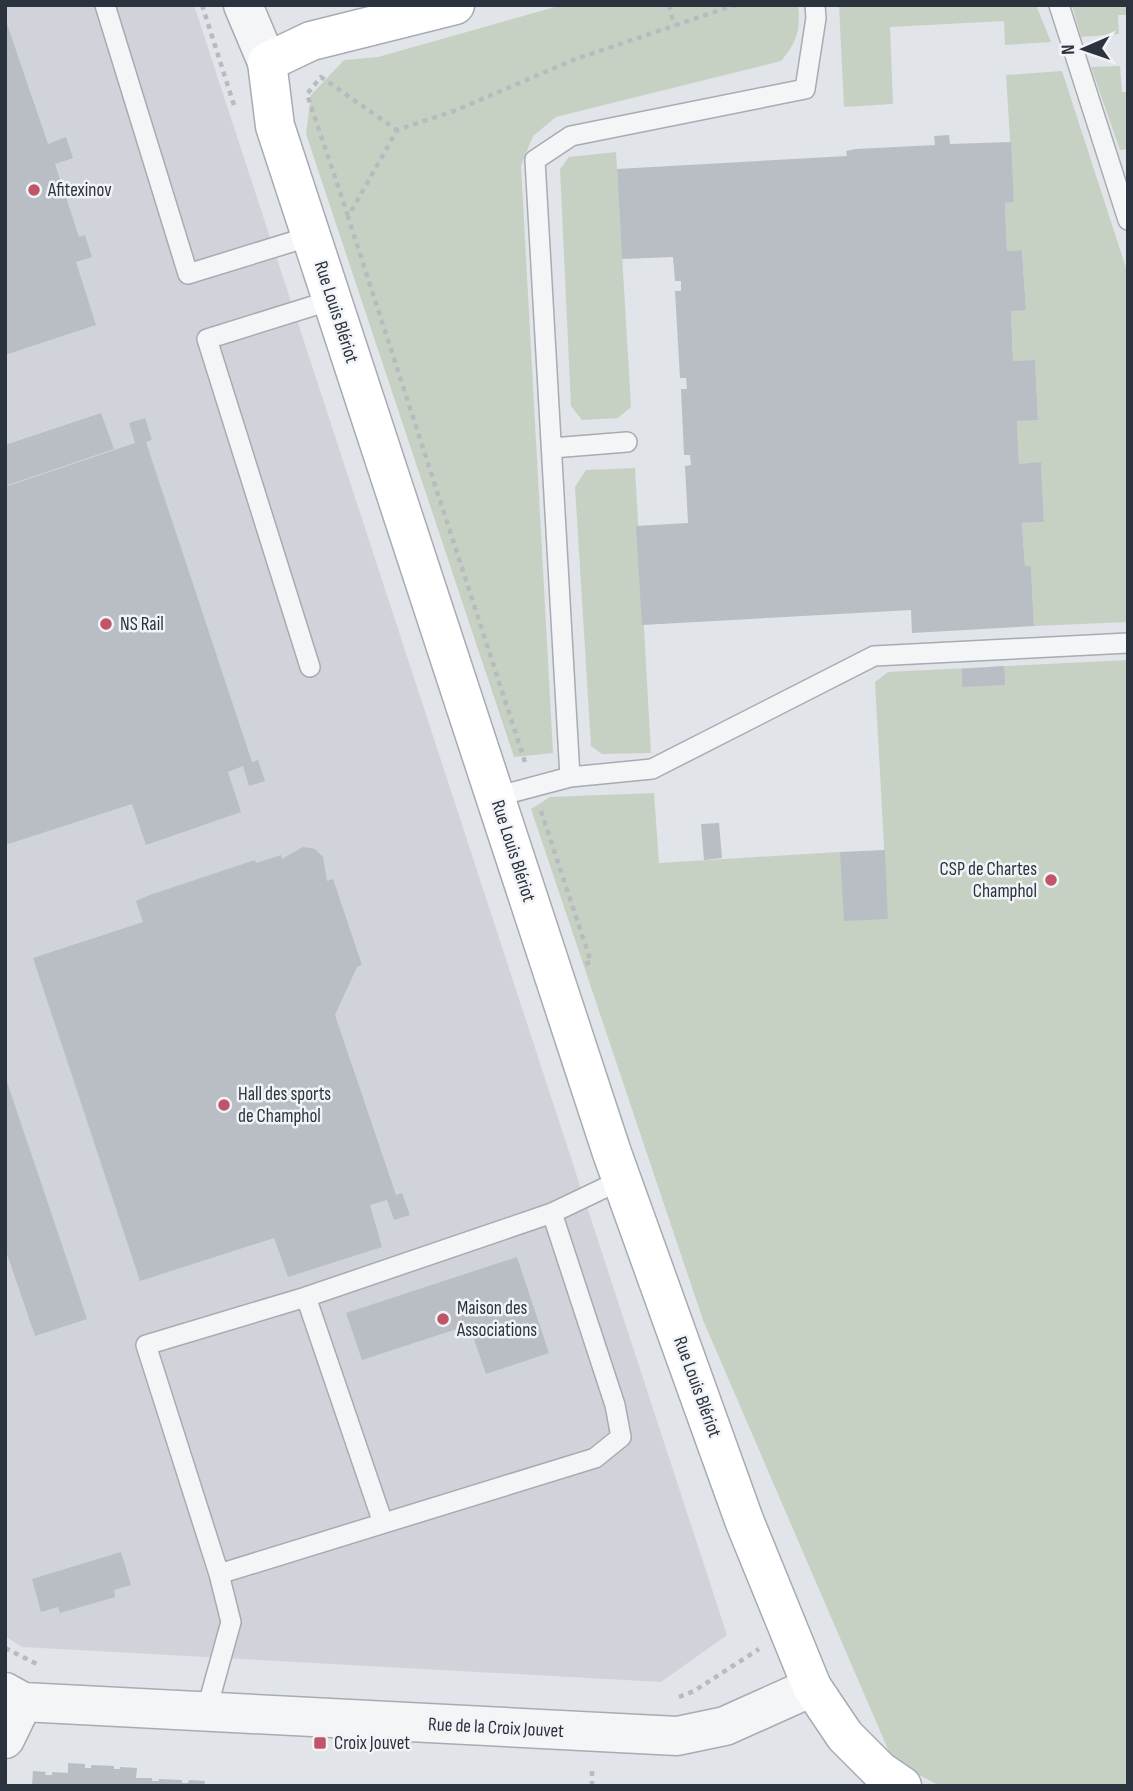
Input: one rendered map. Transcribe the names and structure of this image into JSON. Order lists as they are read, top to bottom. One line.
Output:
{"streets":{"street":["Rue Louis Blériot","Rue de la Croix Jouvet"]},"crossings":[["Rue Louis Blériot","Rue de la Croix Jouvet"]],"places":{"other":["Afitexinov","NS Rail","CSP de Chartes Champhol","Hall des sports de Champhol","Maison des Associations"],"transit":["Croix Jouvet"]},"north":"left"}
